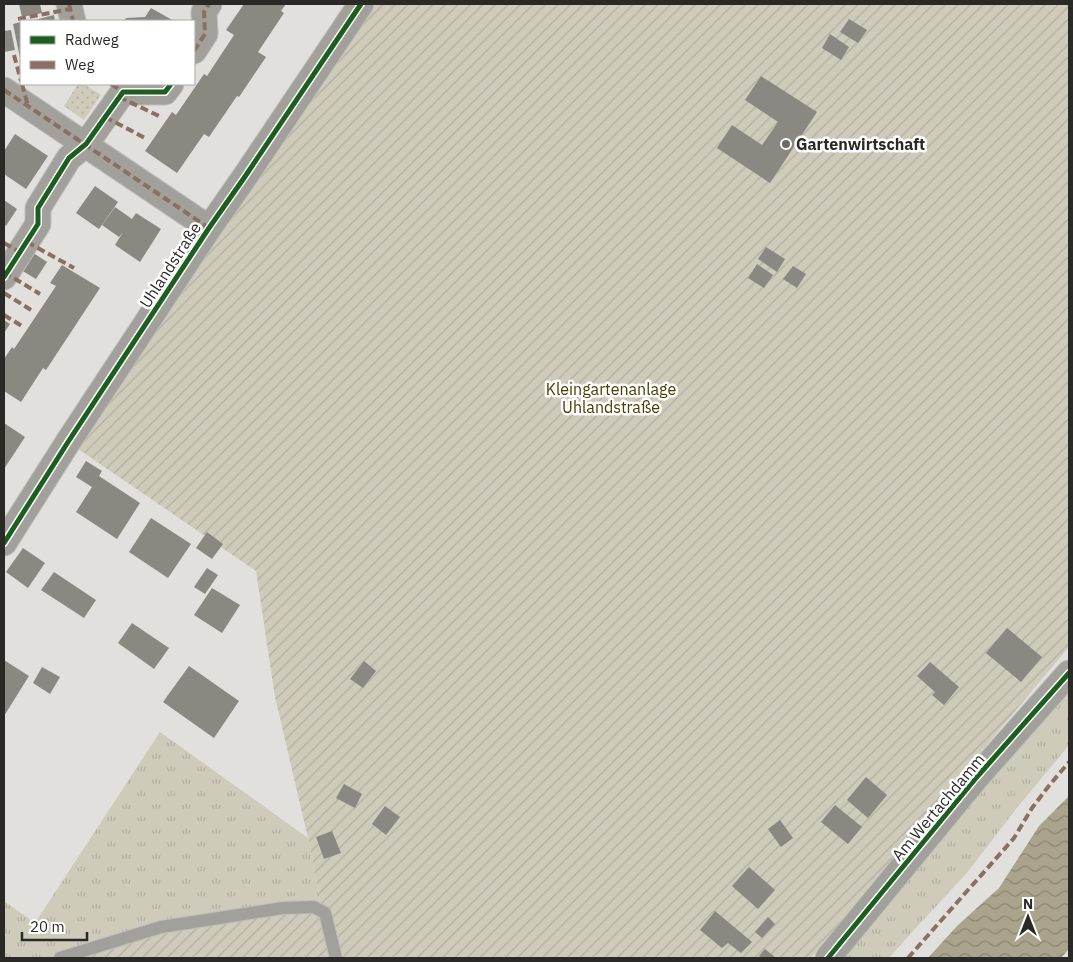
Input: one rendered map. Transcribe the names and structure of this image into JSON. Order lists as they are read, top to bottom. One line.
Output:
{"streets":{"street":["Uhlandstraße","Am Wertachdamm"]},"parks":["Kleingartenanlage Uhlandstraße"],"places":["Gartenwirtschaft"],"legend":["Radweg","Weg"],"scale_bar":"20 m","north":"top"}
